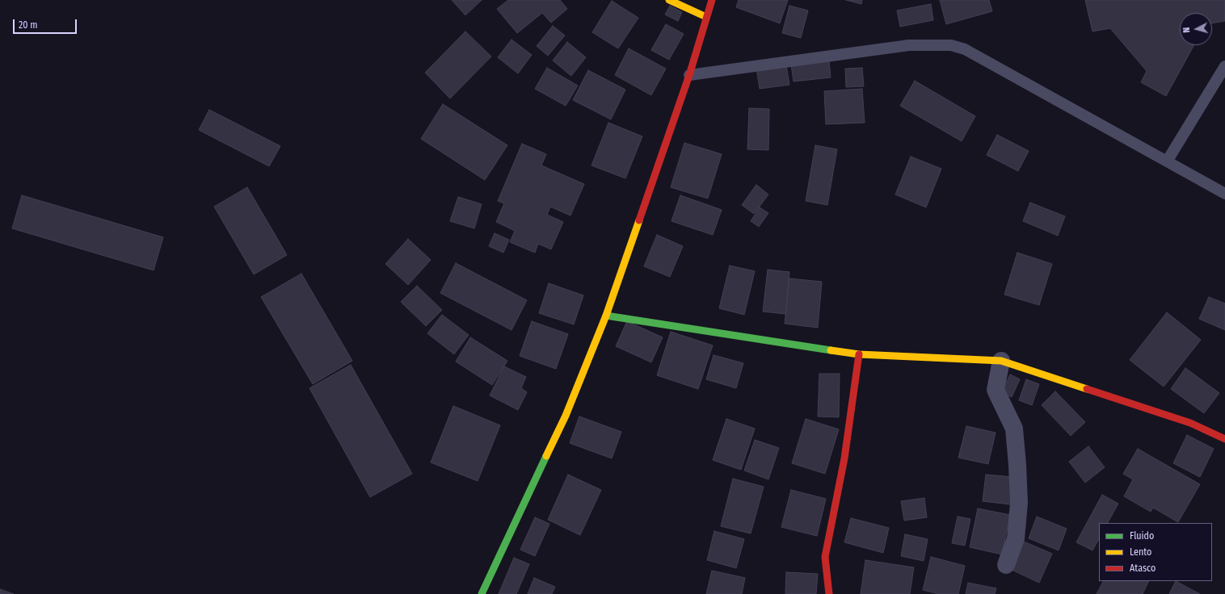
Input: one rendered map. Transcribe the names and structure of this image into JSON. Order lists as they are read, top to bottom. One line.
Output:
{"legend":["Fluido","Lento","Atasco"],"scale_bar":"20 m","north":"left"}
